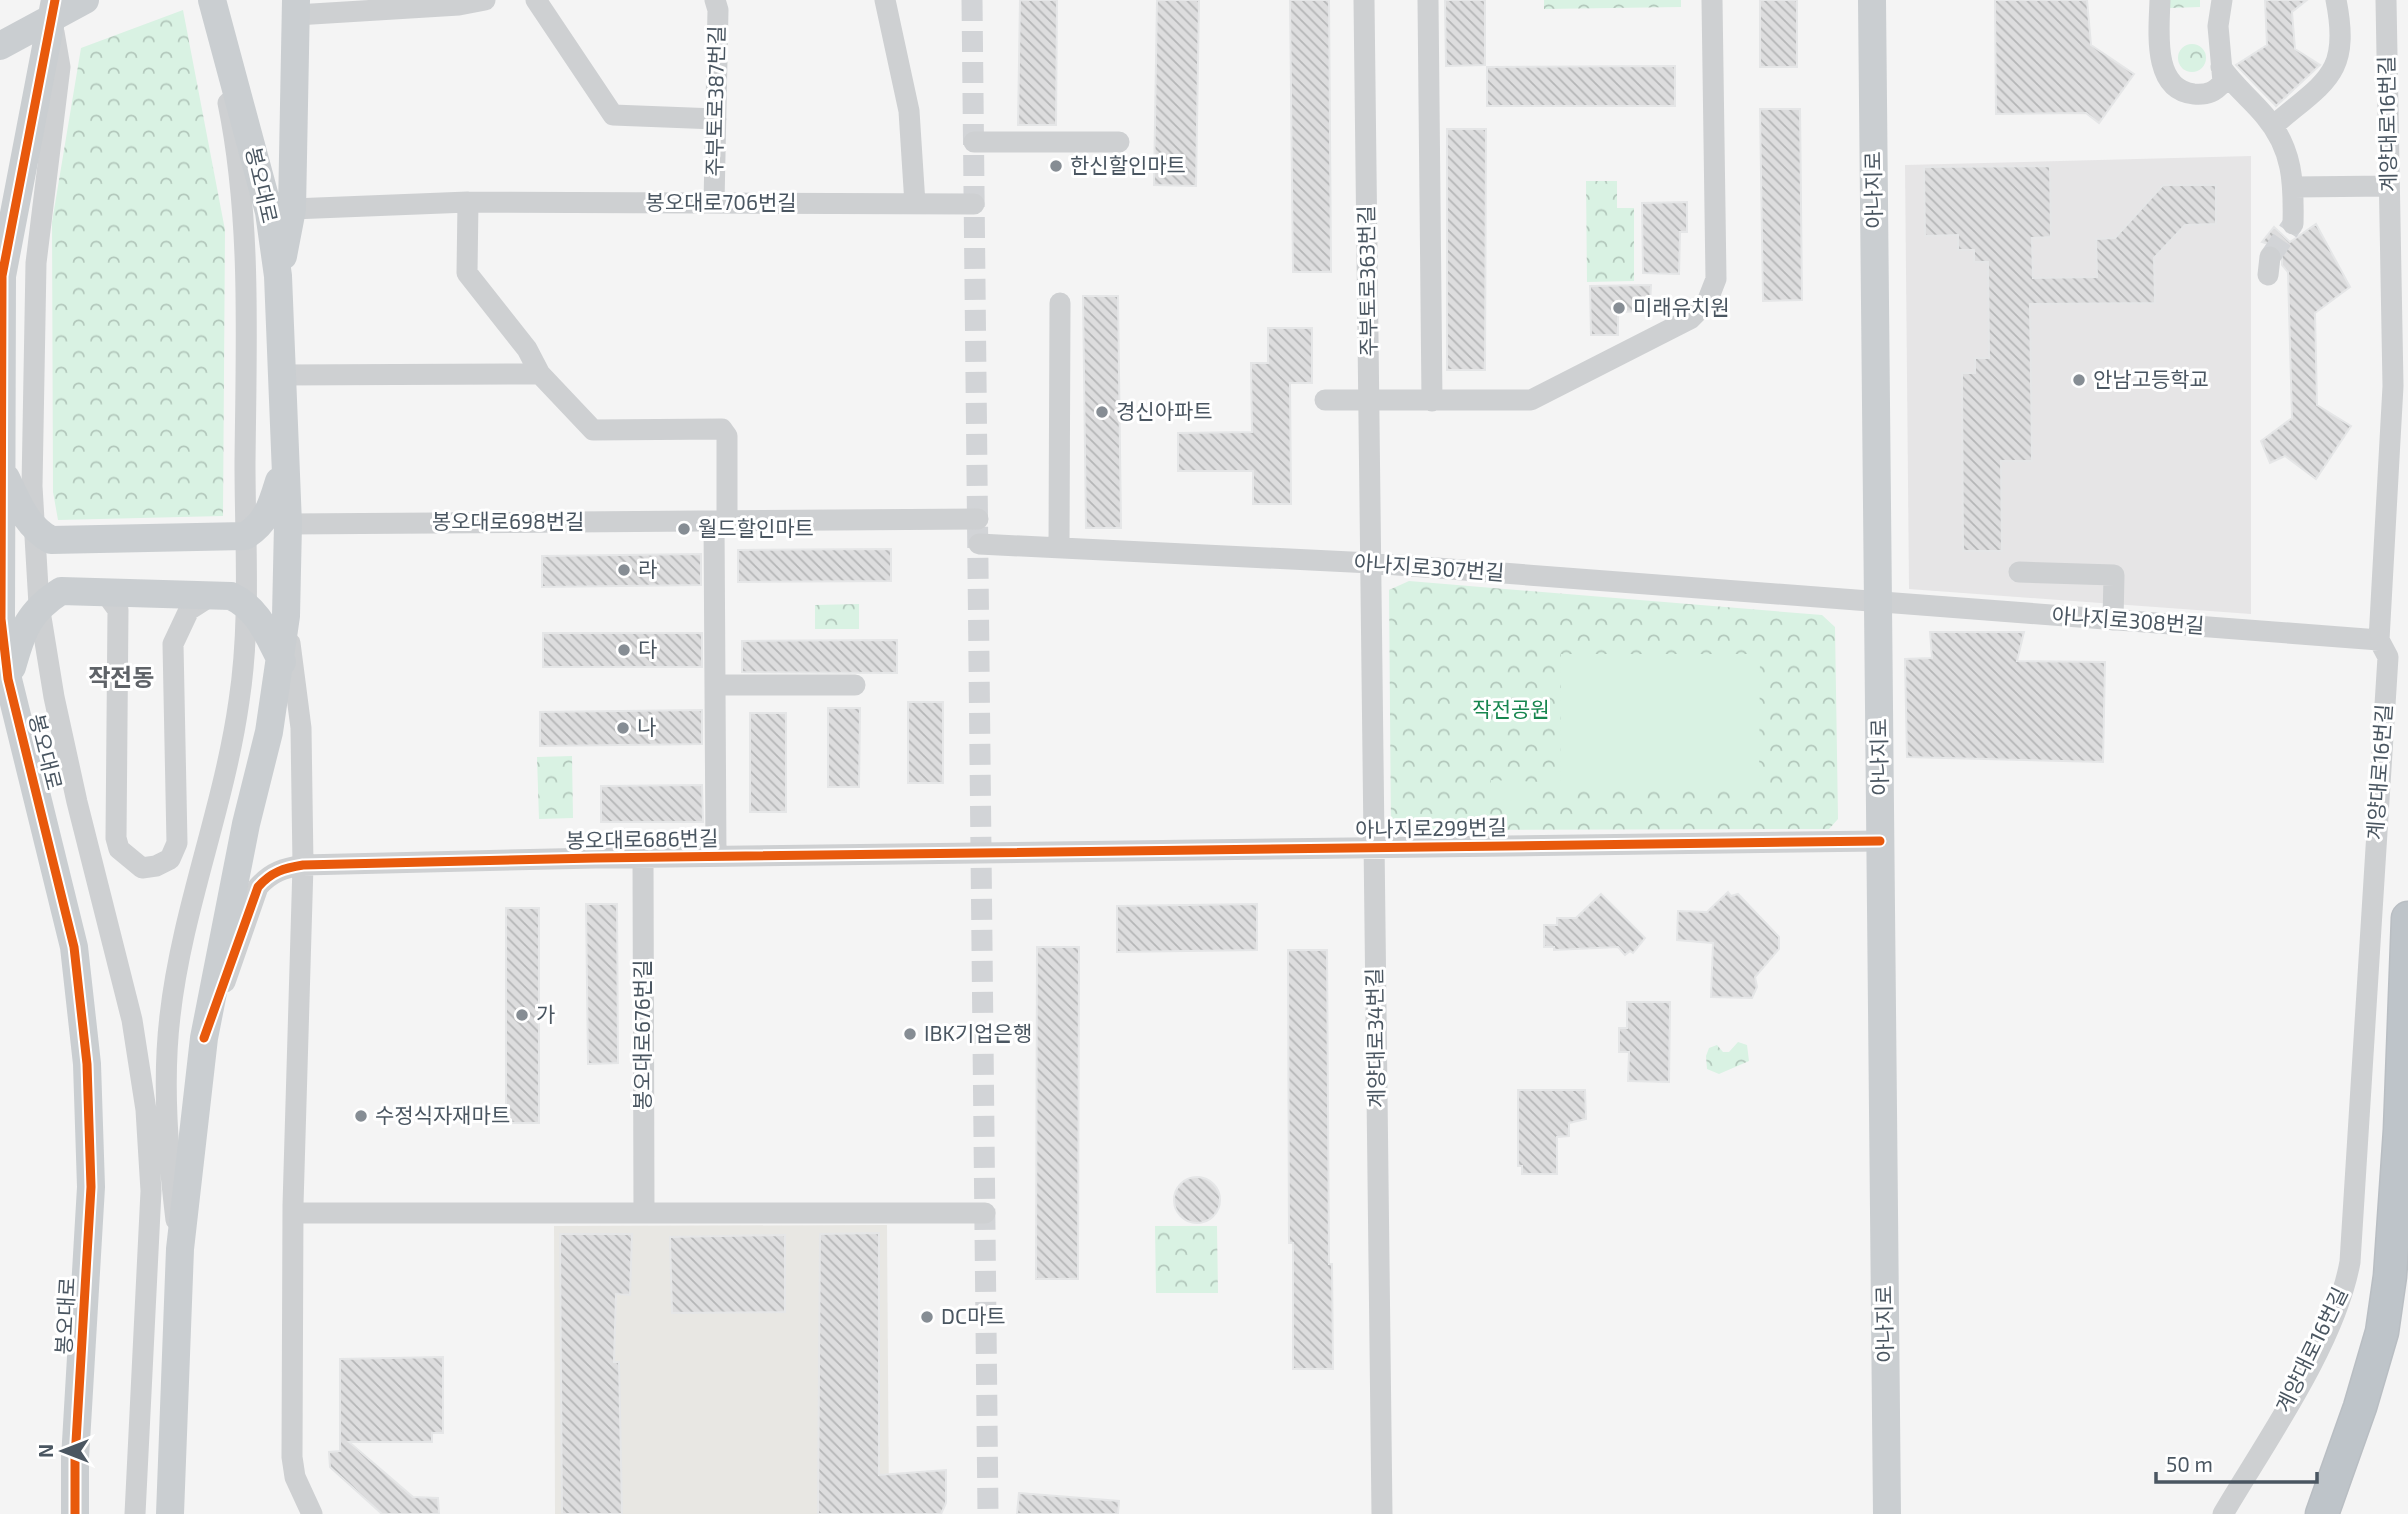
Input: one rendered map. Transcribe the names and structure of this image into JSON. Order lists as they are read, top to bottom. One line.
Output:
{"streets":{"main road":["봉오대로","아나지로"],"street":["주부토로387번길","계양대로16번길","봉오대로706번길","주부토로363번길","봉오대로698번길","아나지로307번길","아나지로308번길","아나지로299번길","봉오대로686번길","봉오대로676번길","계양대로34번길"]},"crossings":[["주부토로387번길","봉오대로706번길"],["계양대로16번길","아나지로308번길"],["봉오대로","봉오대로698번길"],["봉오대로","봉오대로686번길"],["아나지로","아나지로307번길"],["아나지로","아나지로308번길"],["아나지로","아나지로299번길"],["주부토로363번길","아나지로307번길"],["주부토로363번길","계양대로34번길"],["아나지로307번길","아나지로308번길"],["아나지로307번길","계양대로34번길"],["아나지로299번길","봉오대로686번길"],["아나지로299번길","계양대로34번길"],["봉오대로686번길","봉오대로676번길"]],"districts":["작전동"],"parks":["작전공원"],"places":["한신할인마트","미래유치원","안남고등학교","경신아파트","월드할인마트","라","다","나","가","IBK기업은행","수정식자재마트","DC마트"],"scale_bar":"50 m","north":"left"}
